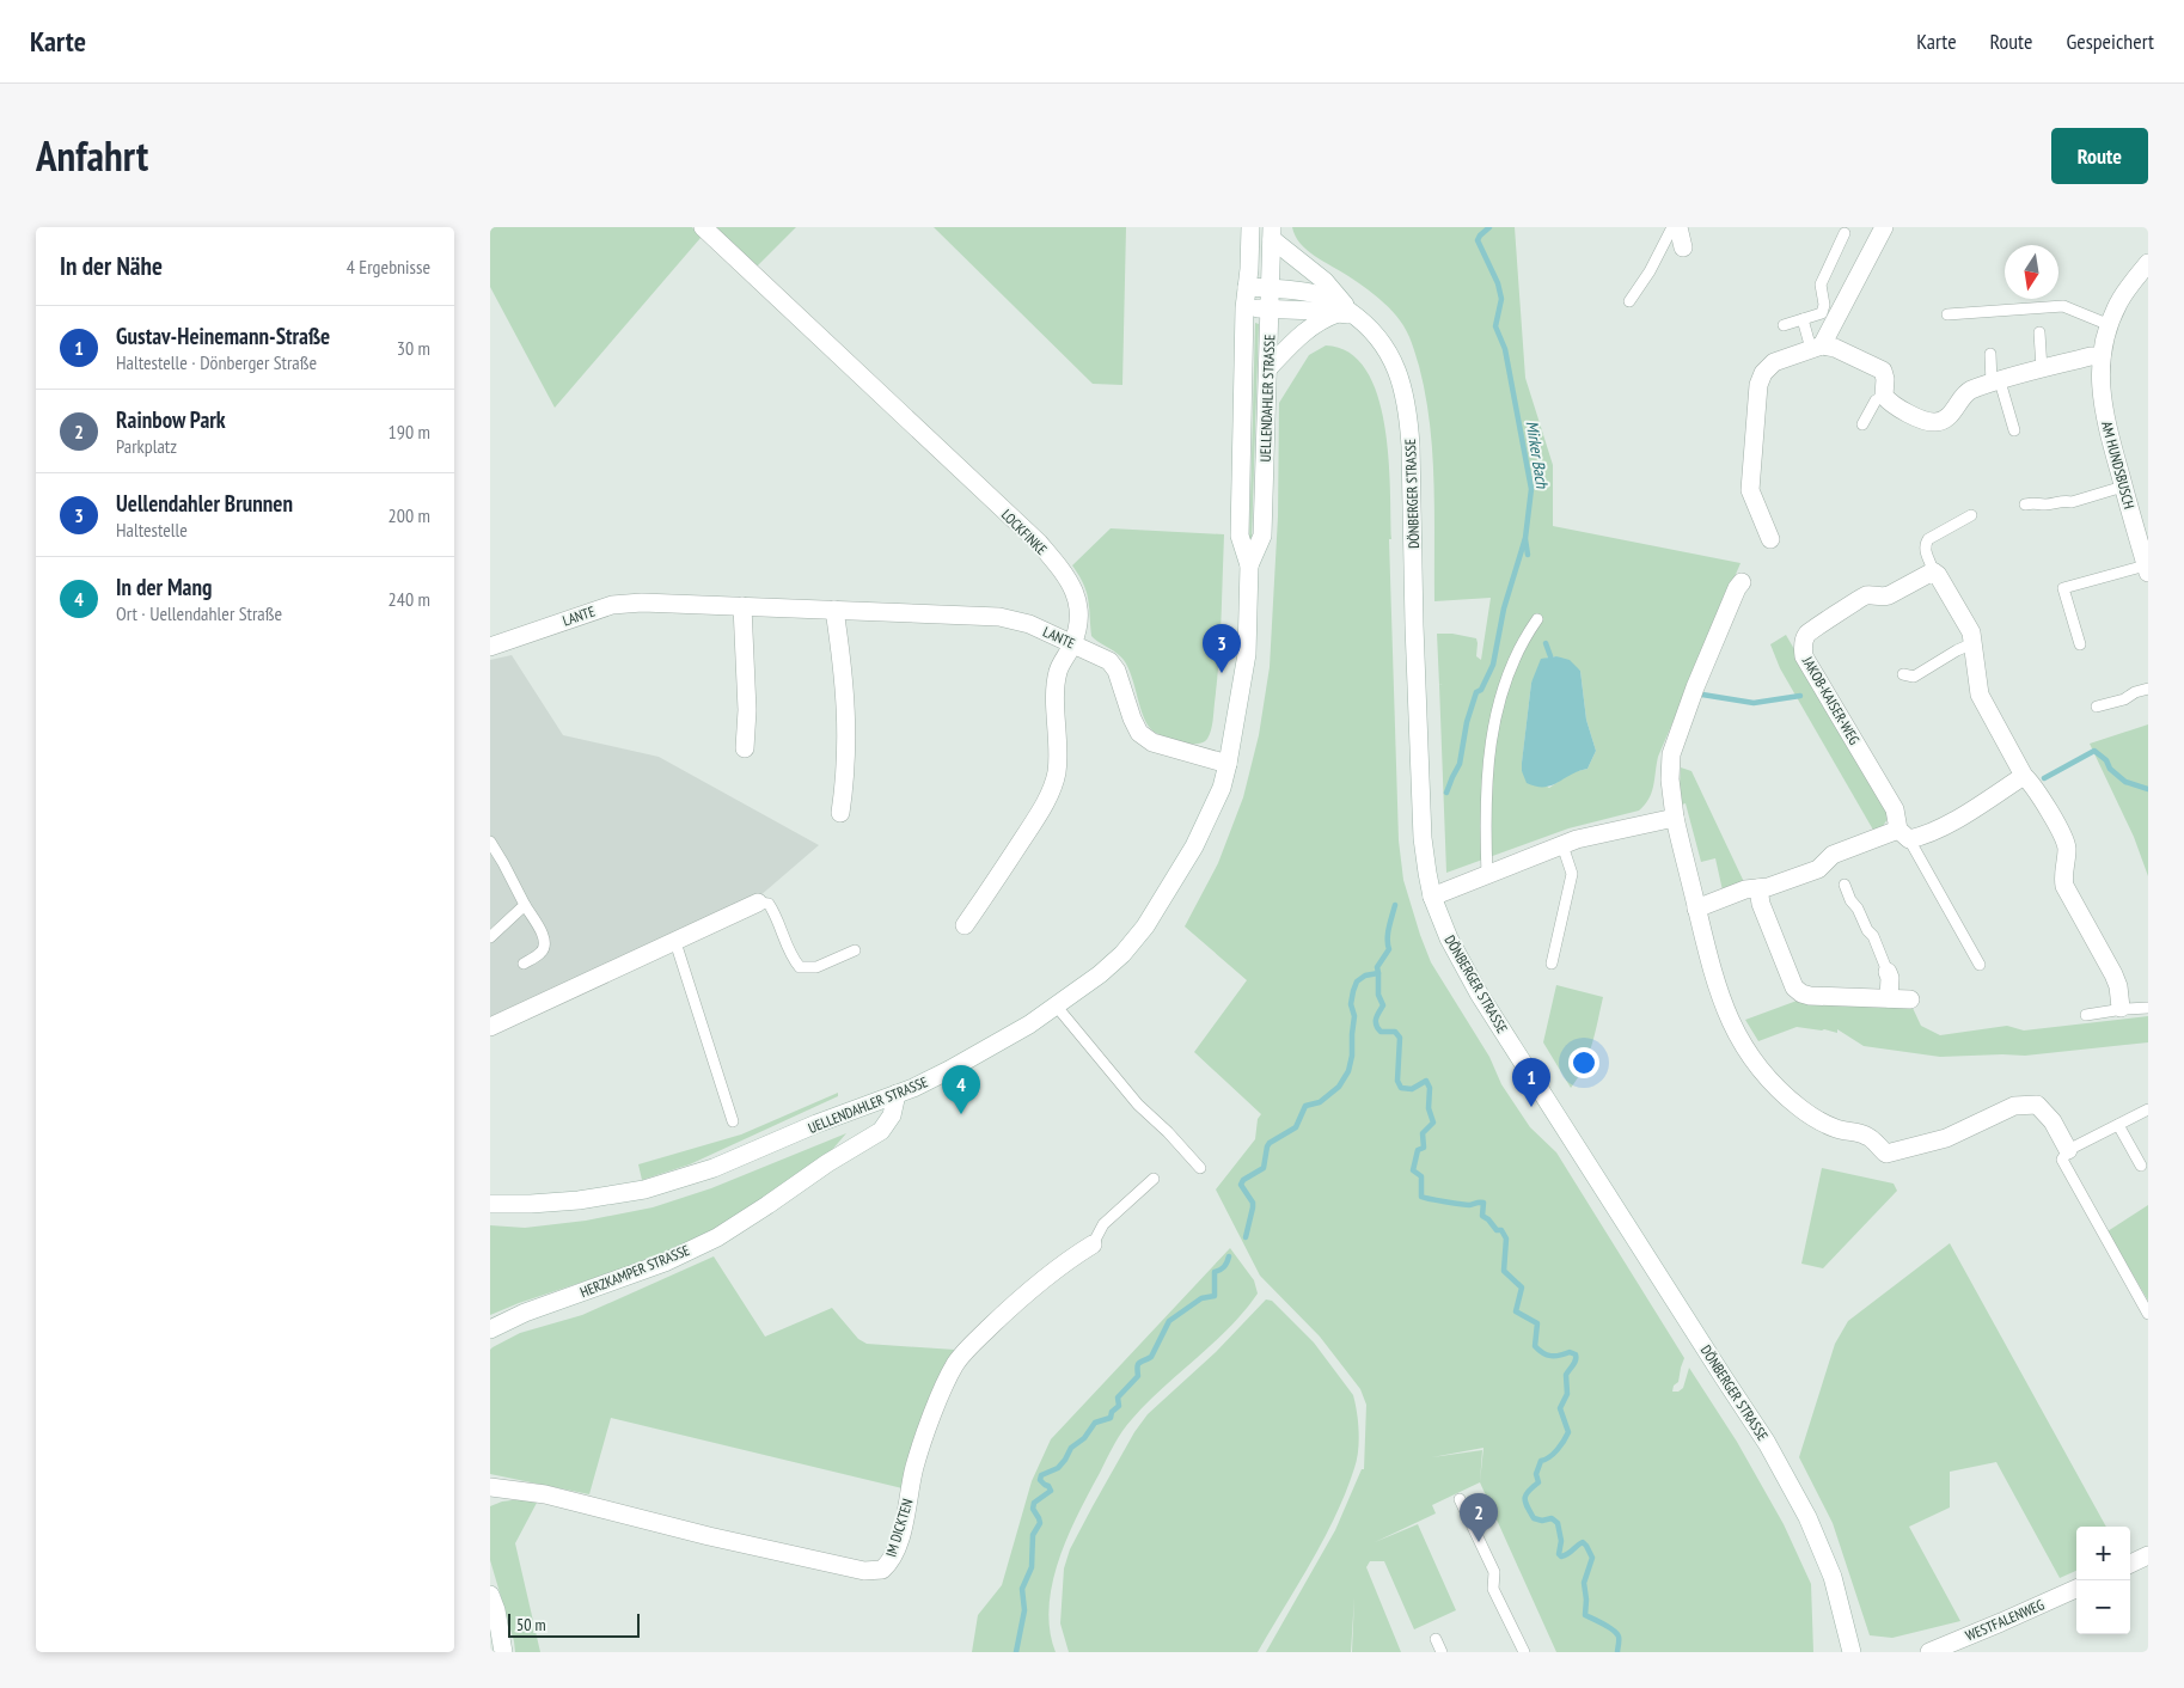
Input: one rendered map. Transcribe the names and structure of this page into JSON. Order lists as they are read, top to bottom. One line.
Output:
{"streets":{"street":["UELLENDAHLER STRASSE","AM HUNDSBUSCH","DÖNBERGER STRASSE","LOCKFINKE","LANTE","JAKOB-KAISER-WEG","HERZKAMPER STRASSE","IM DICKTEN","WESTFALENWEG"]},"crossings":[["UELLENDAHLER STRASSE","DÖNBERGER STRASSE"],["UELLENDAHLER STRASSE","LANTE"],["UELLENDAHLER STRASSE","HERZKAMPER STRASSE"],["LOCKFINKE","LANTE"]],"water":["Mirker Bach"],"scale_bar":"50 m","north":"bottom","page":{"header":"Karte","nav":["Karte","Route","Gespeichert"],"title":"Anfahrt","buttons":"Route","heading":["In der Nähe","4 Ergebnisse"],"list":[{"mark":"1","name":"Gustav-Heinemann-Straße","note":"Haltestelle · Dönberger Straße","value":"30 m"},{"mark":"2","name":"Rainbow Park","note":"Parkplatz","value":"190 m"},{"mark":"3","name":"Uellendahler Brunnen","note":"Haltestelle","value":"200 m"},{"mark":"4","name":"In der Mang","note":"Ort · Uellendahler Straße","value":"240 m"}],"pins":["3","1","4","2"],"map_buttons":["+","−"],"scale":"50 m"}}
